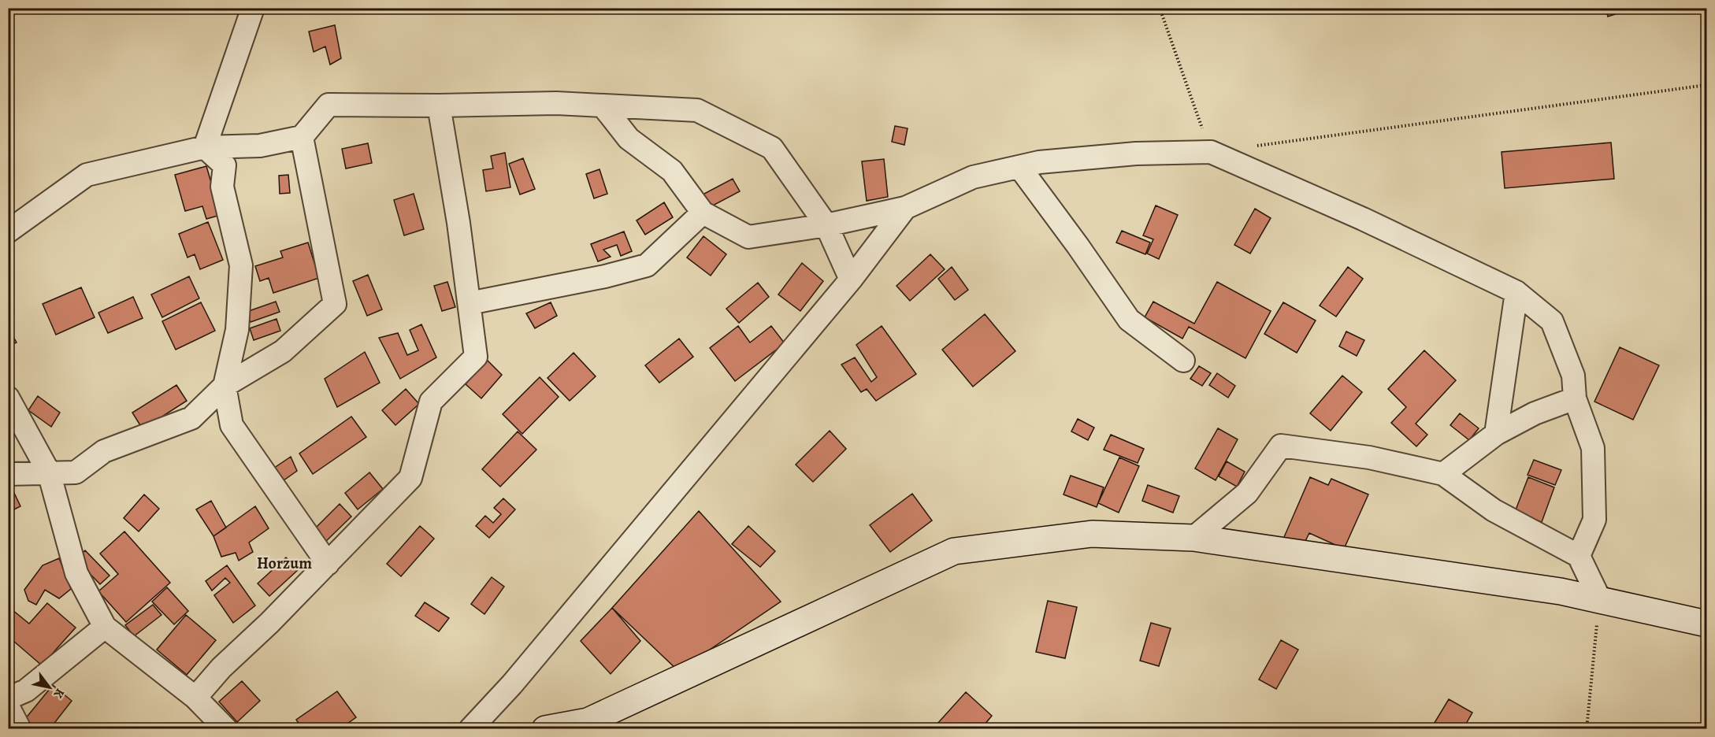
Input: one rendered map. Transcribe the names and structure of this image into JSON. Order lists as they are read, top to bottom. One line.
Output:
{"districts":["Horzum"],"north":"bottom right"}
